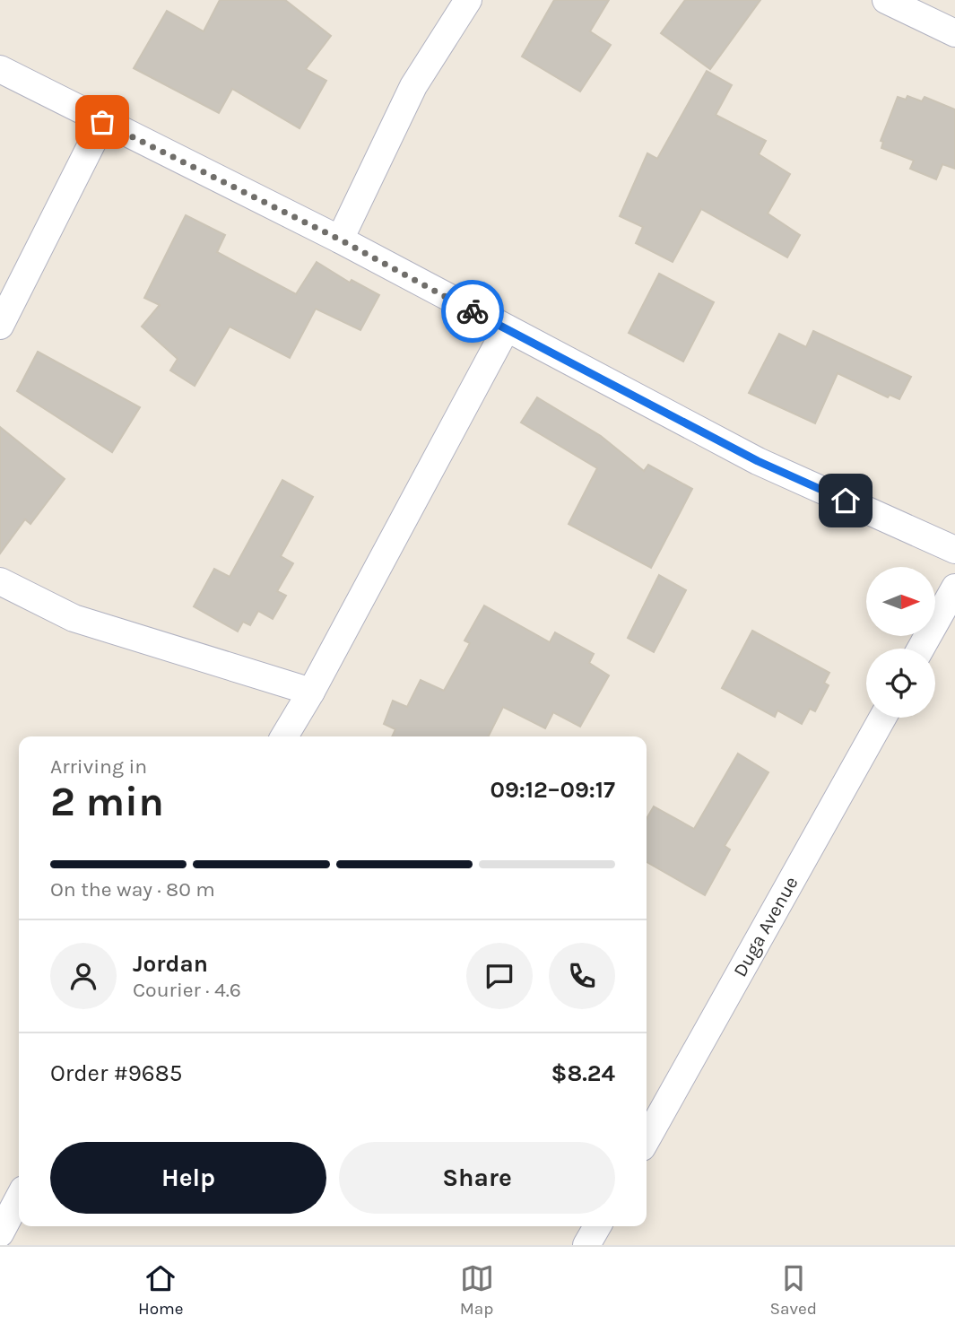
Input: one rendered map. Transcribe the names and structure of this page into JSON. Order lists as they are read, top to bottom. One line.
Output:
{"streets":{"street":["Duga Avenue"]},"north":"right","page":{"heading":["2 min","Arriving in","09:12–09:17"],"panel":["Jordan","Courier · 4.6","Order #9685","$8.24"],"bar":"On the way · 80 m","buttons":["Help","Share"],"tabs":["Home","Map","Saved"]}}
